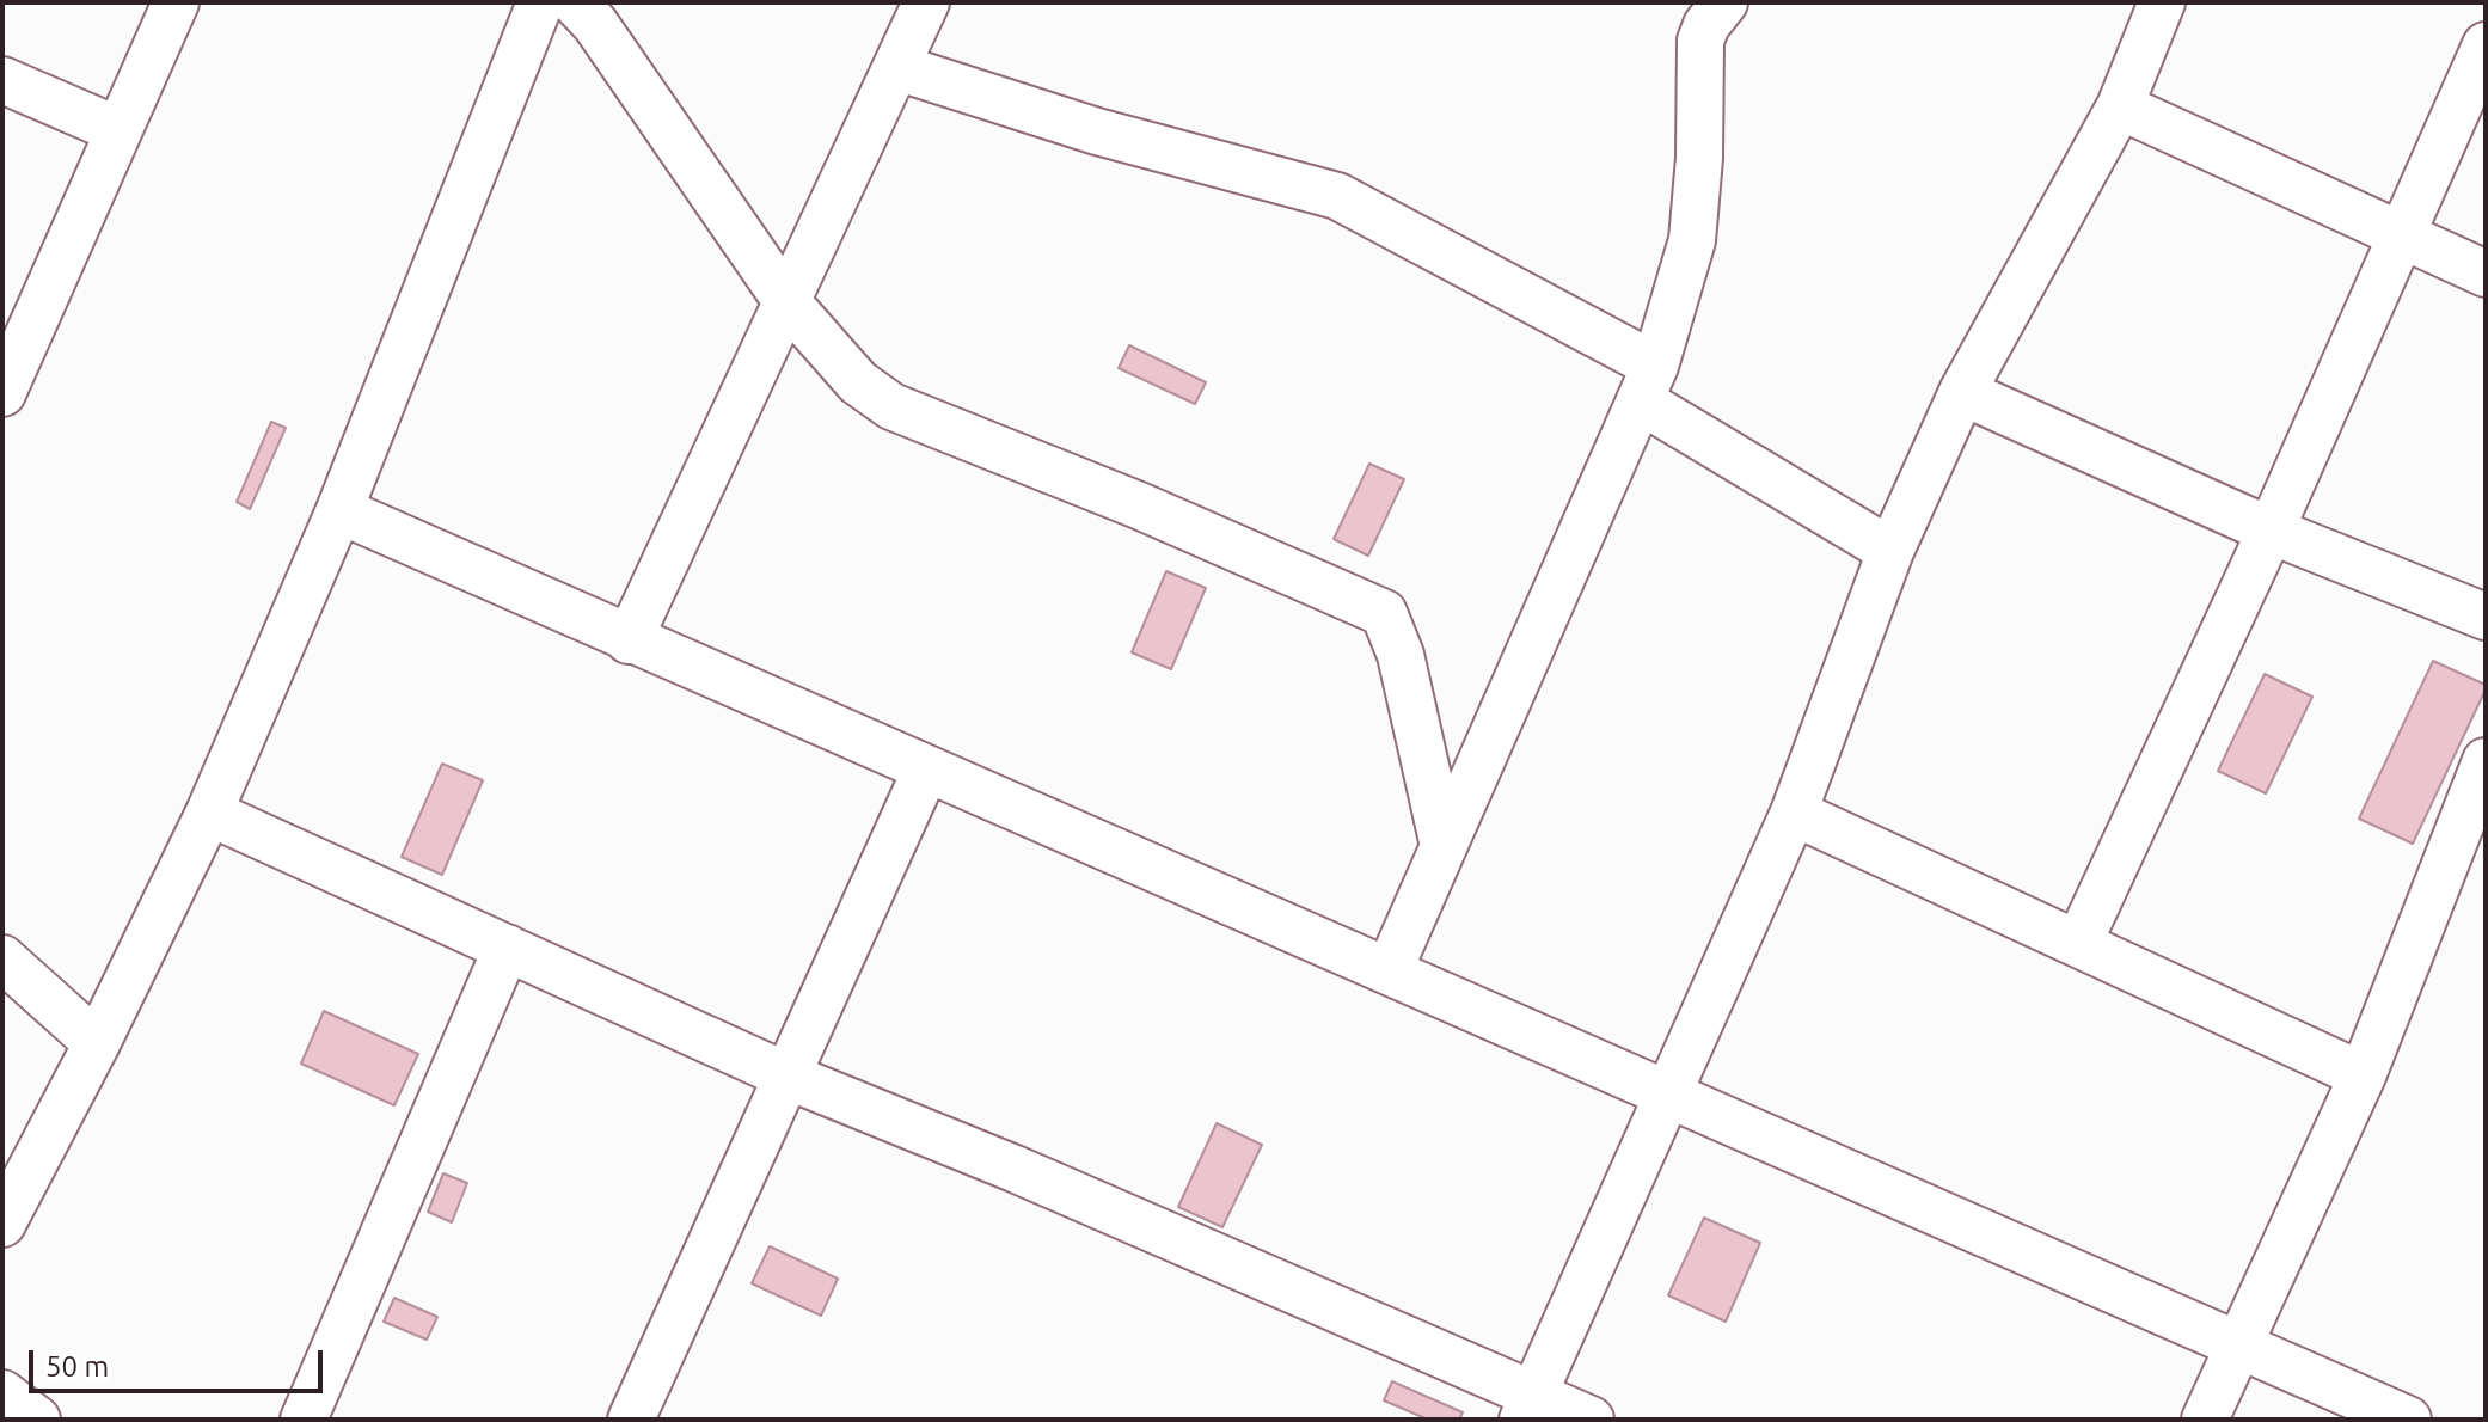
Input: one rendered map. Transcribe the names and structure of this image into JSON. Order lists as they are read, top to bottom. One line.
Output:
{"scale_bar":"50 m"}
